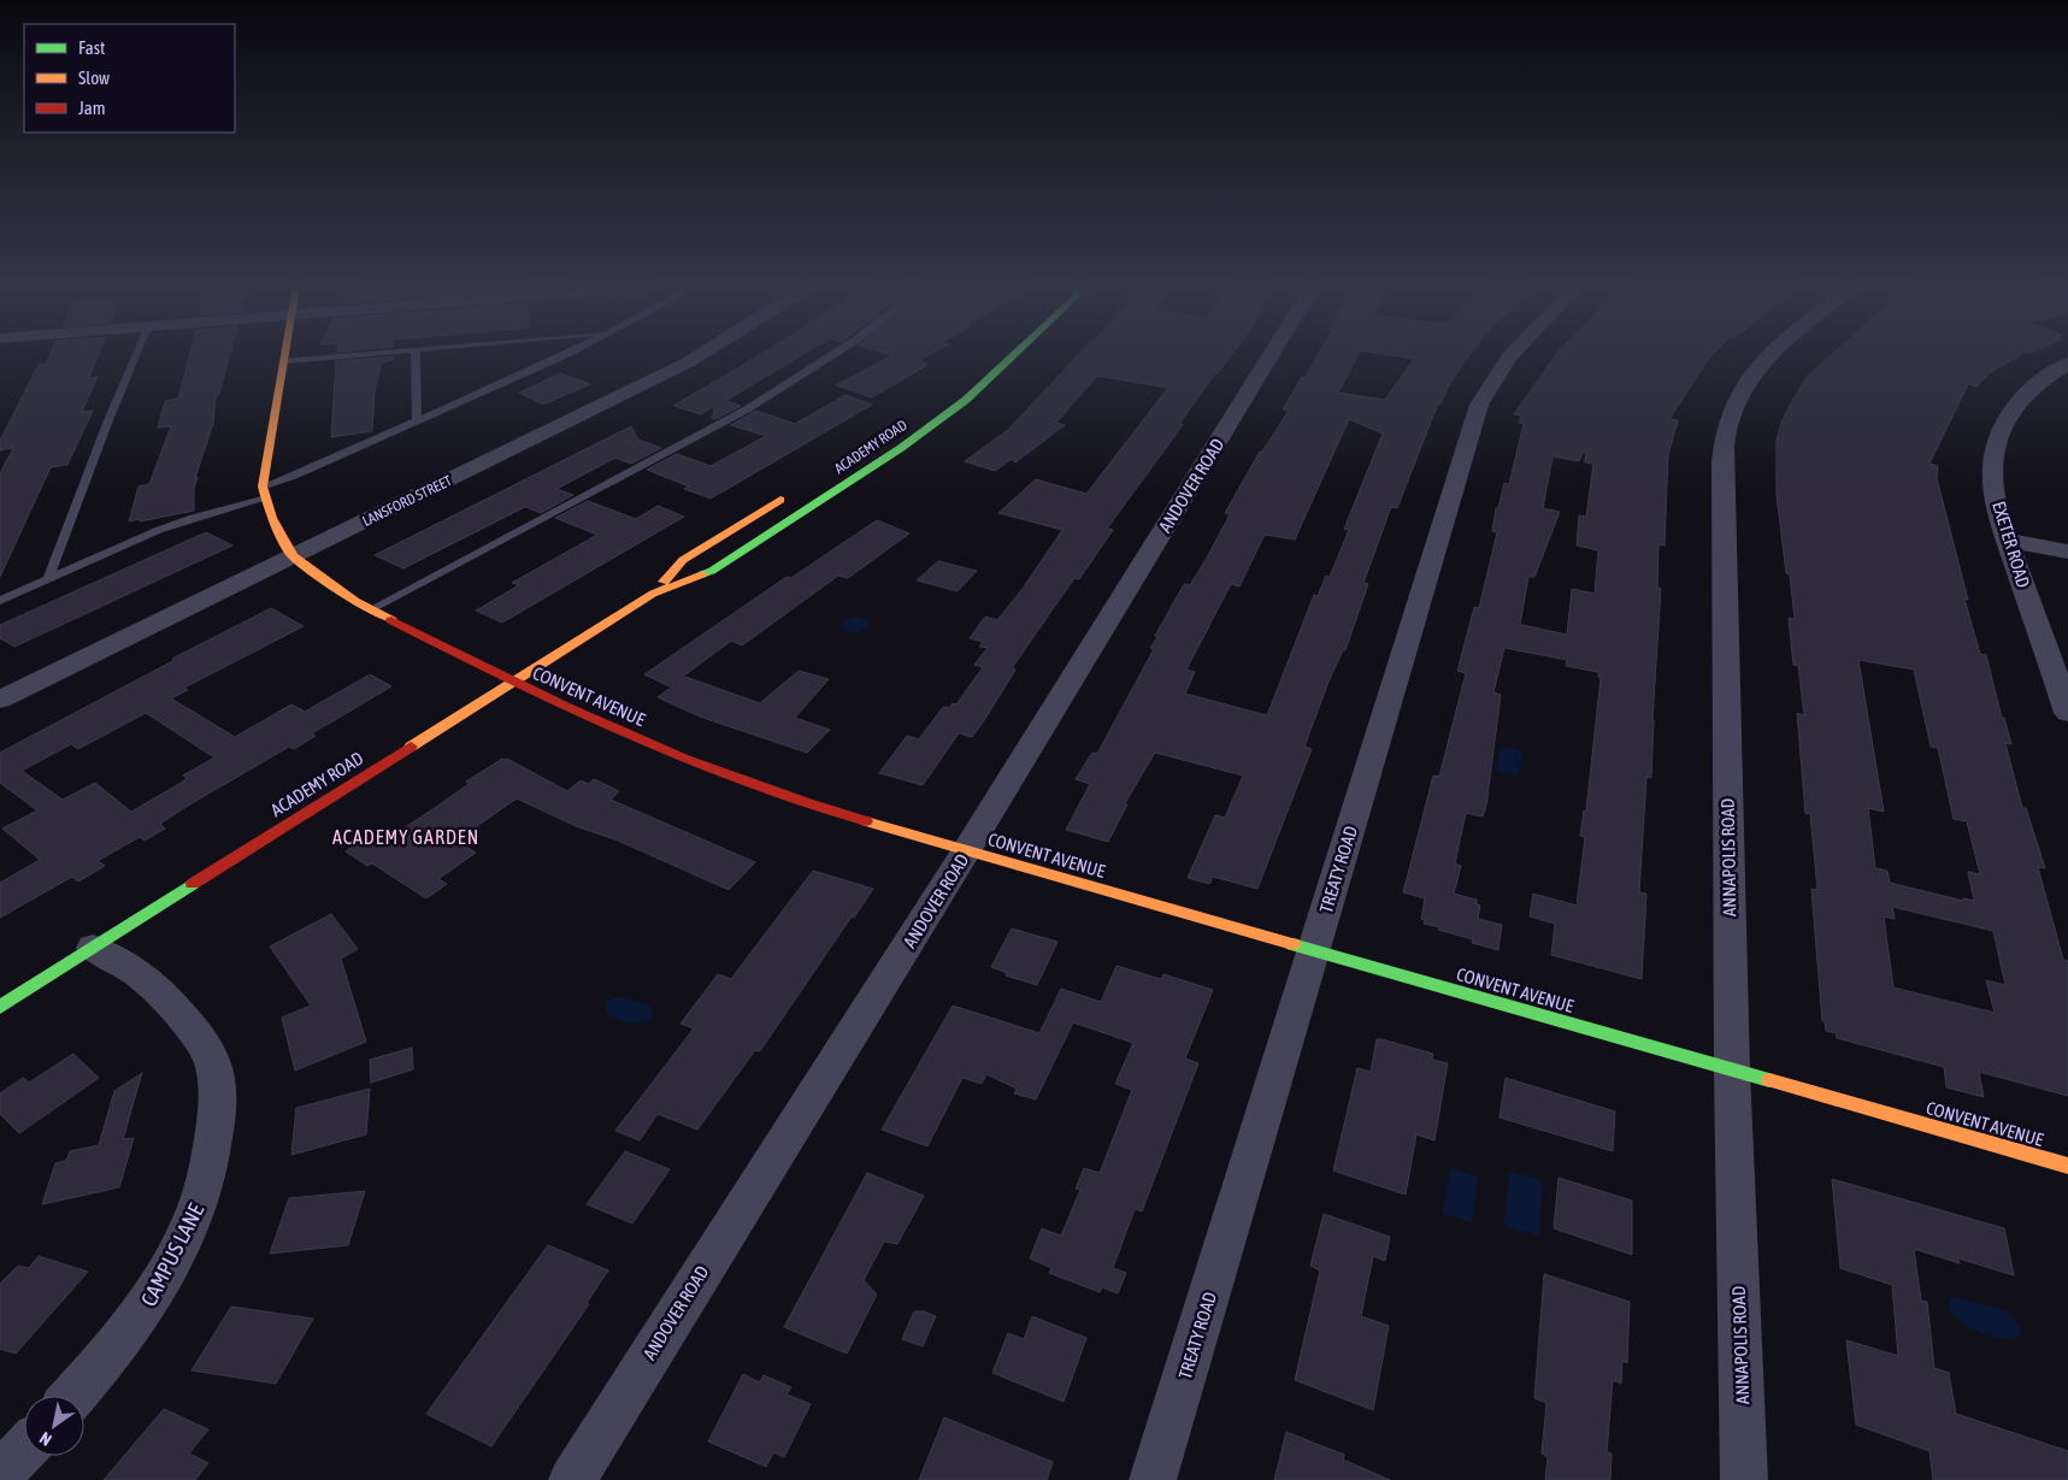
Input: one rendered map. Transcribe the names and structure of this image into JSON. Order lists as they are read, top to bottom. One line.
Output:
{"streets":{"street":["ACADEMY ROAD","ANDOVER ROAD","LANSFORD STREET","EXETER ROAD","CONVENT AVENUE","ANNAPOLIS ROAD","TREATY ROAD","CAMPUS LANE"]},"crossings":[["ACADEMY ROAD","CONVENT AVENUE"],["ACADEMY ROAD","CAMPUS LANE"],["ANDOVER ROAD","CONVENT AVENUE"],["LANSFORD STREET","CONVENT AVENUE"],["CONVENT AVENUE","ANNAPOLIS ROAD"],["CONVENT AVENUE","TREATY ROAD"]],"districts":["ACADEMY GARDEN"],"legend":["Fast","Slow","Jam"],"north":"bottom left"}
